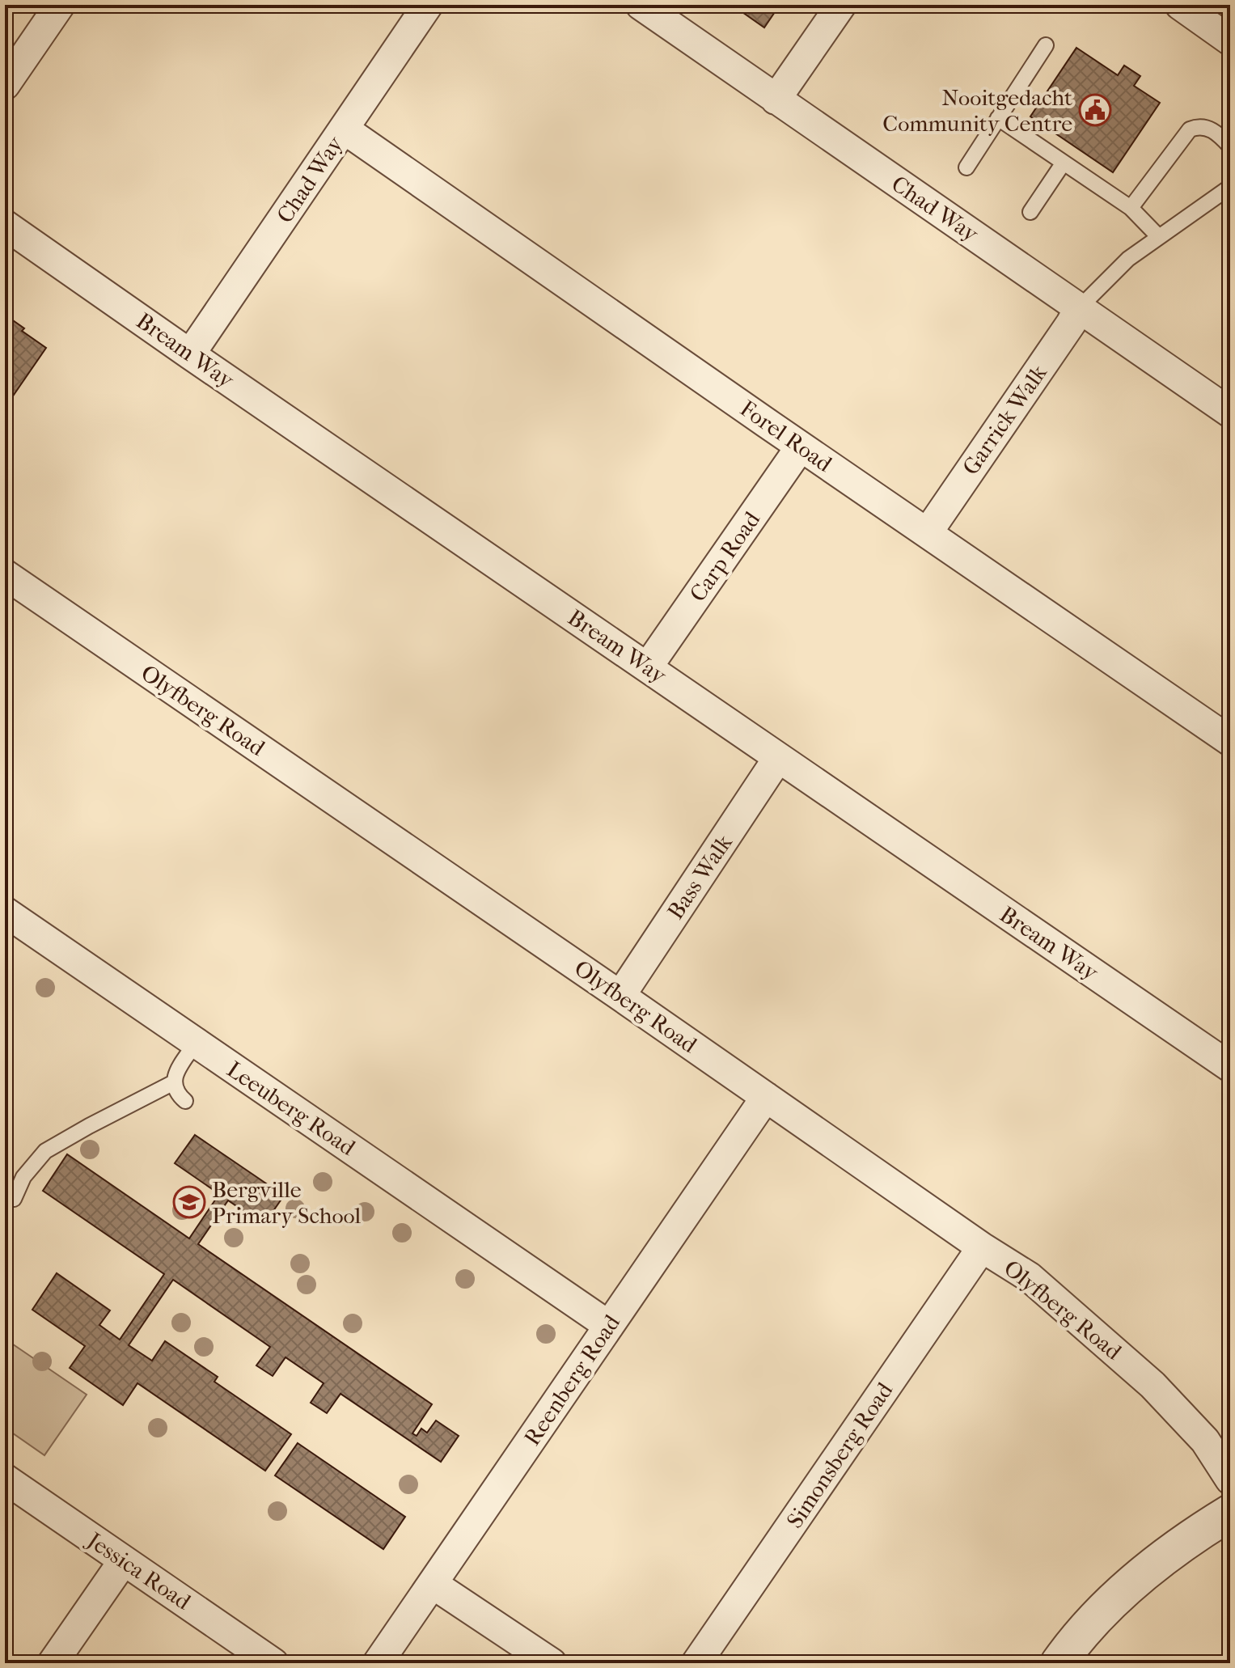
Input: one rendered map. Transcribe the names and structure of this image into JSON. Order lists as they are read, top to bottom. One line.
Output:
{"streets":{"street":["Chad Way","Bream Way","Garrick Walk","Forel Road","Carp Road","Olyfberg Road","Bass Walk","Leeuberg Road","Reenberg Road","Simonsberg Road","Jessica Road"]},"crossings":[["Chad Way","Bream Way"],["Chad Way","Garrick Walk"],["Chad Way","Forel Road"],["Bream Way","Carp Road"],["Bream Way","Bass Walk"],["Garrick Walk","Forel Road"],["Forel Road","Carp Road"],["Olyfberg Road","Bass Walk"],["Olyfberg Road","Reenberg Road"],["Olyfberg Road","Simonsberg Road"],["Leeuberg Road","Reenberg Road"]],"places":{"public building":["Nooitgedacht Community Centre"],"school or university":["Bergville Primary School"]}}
